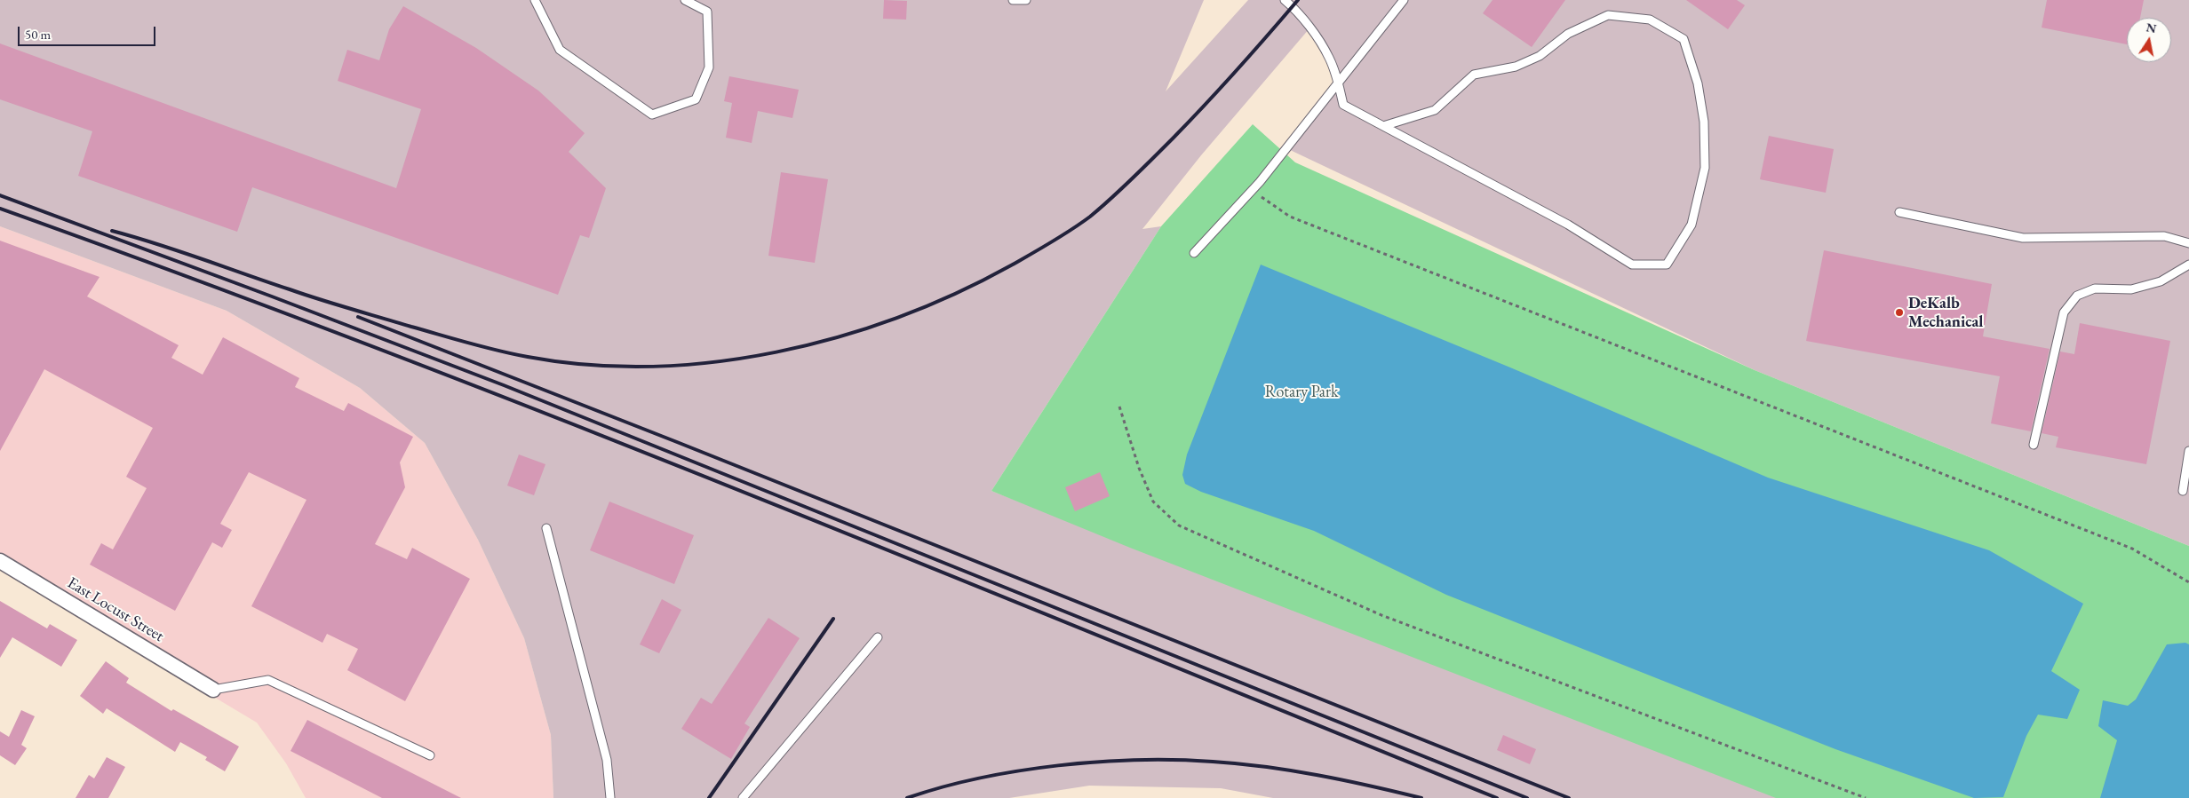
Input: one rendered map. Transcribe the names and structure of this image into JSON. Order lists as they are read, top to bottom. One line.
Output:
{"streets":{"street":["East Locust Street"]},"parks":["Rotary Park"],"places":["DeKalb Mechanical"],"scale_bar":"50 m","north":"top"}
